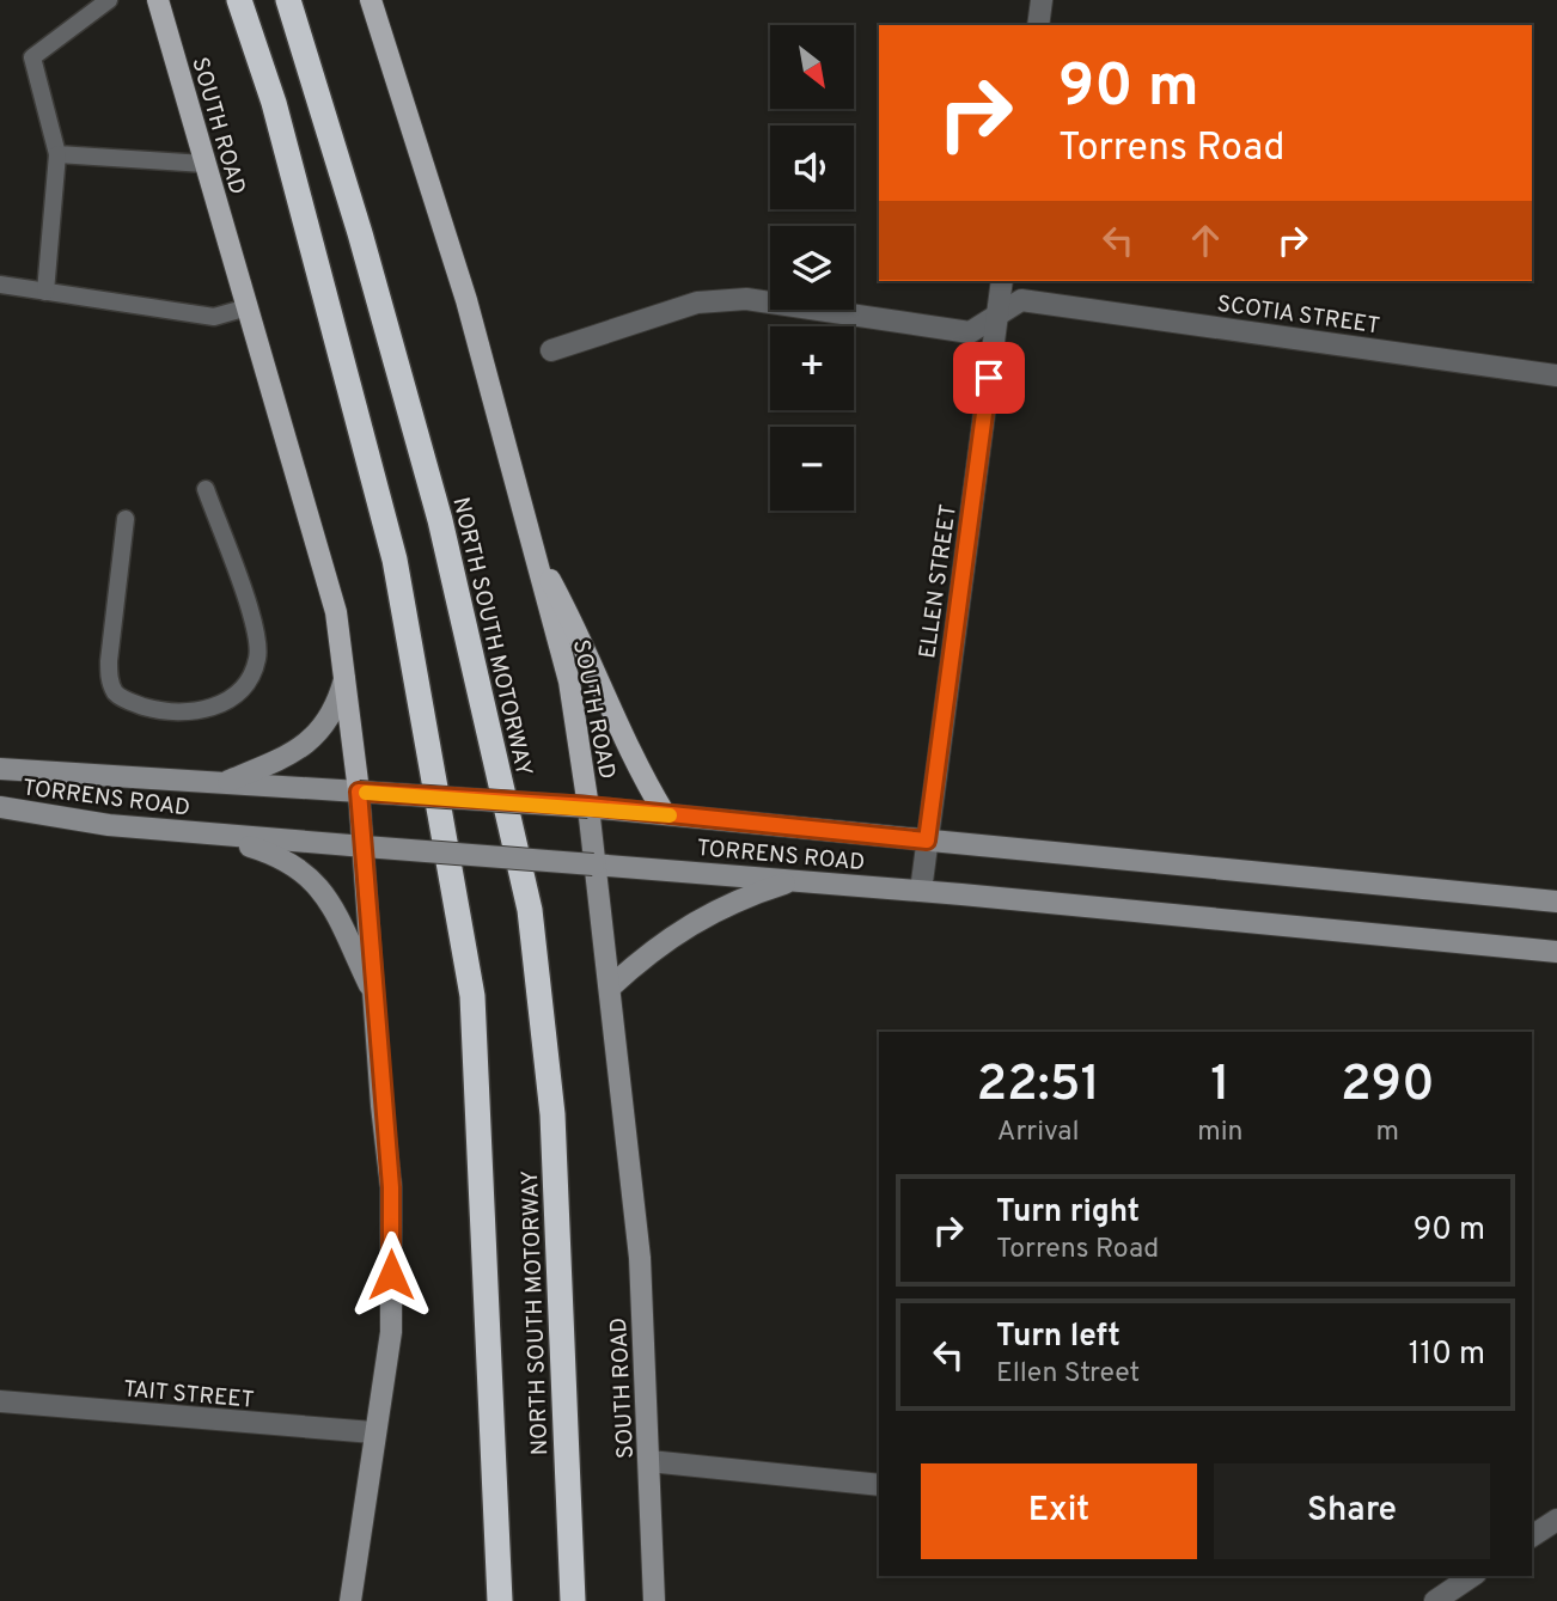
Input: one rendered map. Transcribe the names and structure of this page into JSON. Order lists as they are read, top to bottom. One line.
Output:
{"streets":{"highway":["NORTH SOUTH MOTORWAY"],"main road":["SOUTH ROAD","TORRENS ROAD"],"street":["SCOTIA STREET","ELLEN STREET","TAIT STREET"]},"crossings":[["SOUTH ROAD","TORRENS ROAD"],["SOUTH ROAD","TAIT STREET"],["SCOTIA STREET","ELLEN STREET"],["ELLEN STREET","TORRENS ROAD"]],"north":"bottom right","page":{"map_buttons":["+","−"],"turn":["90 m","Torrens Road"],"eta":["22:51","Arrival","1","min","290","m"],"list":[{"name":"Turn right","note":"Torrens Road","value":"90 m"},{"name":"Turn left","note":"Ellen Street","value":"110 m"}],"buttons":["Exit","Share"]}}
